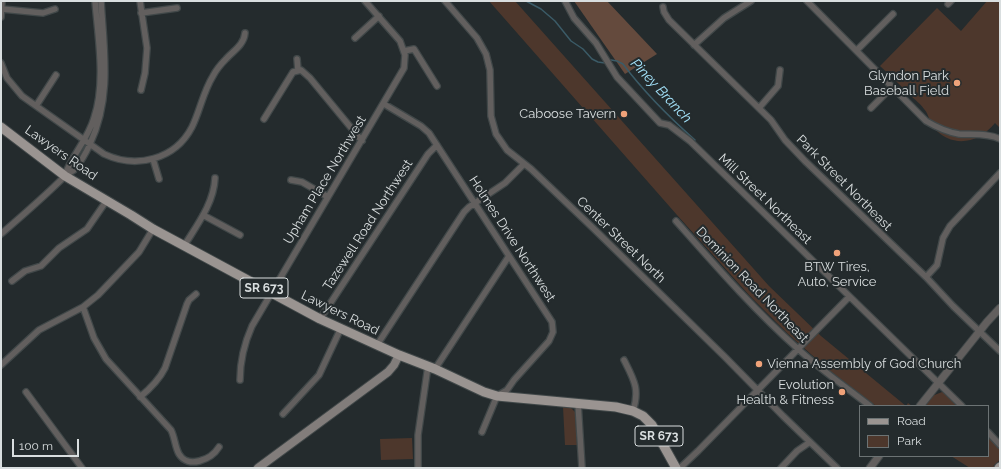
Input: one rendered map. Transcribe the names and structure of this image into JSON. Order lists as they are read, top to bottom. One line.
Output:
{"streets":{"main road":["Lawyers Road","SR 673"],"street":["Upham Place Northwest","Park Street Northeast","Mill Street Northeast","Tazewell Road Northwest","Holmes Drive Northwest","Center Street North","Dominion Road Northeast"]},"crossings":[["Lawyers Road","Upham Place Northwest"],["Lawyers Road","Tazewell Road Northwest"],["Lawyers Road","Holmes Drive Northwest"],["Upham Place Northwest","Holmes Drive Northwest"],["Tazewell Road Northwest","Holmes Drive Northwest"]],"water":["Piney Branch"],"places":["Glyndon Park Baseball Field","Caboose Tavern","BTW Tires, Auto, Service","Vienna Assembly of God Church","Evolution Health & Fitness"],"legend":["Road","Park"],"scale_bar":"100 m"}
